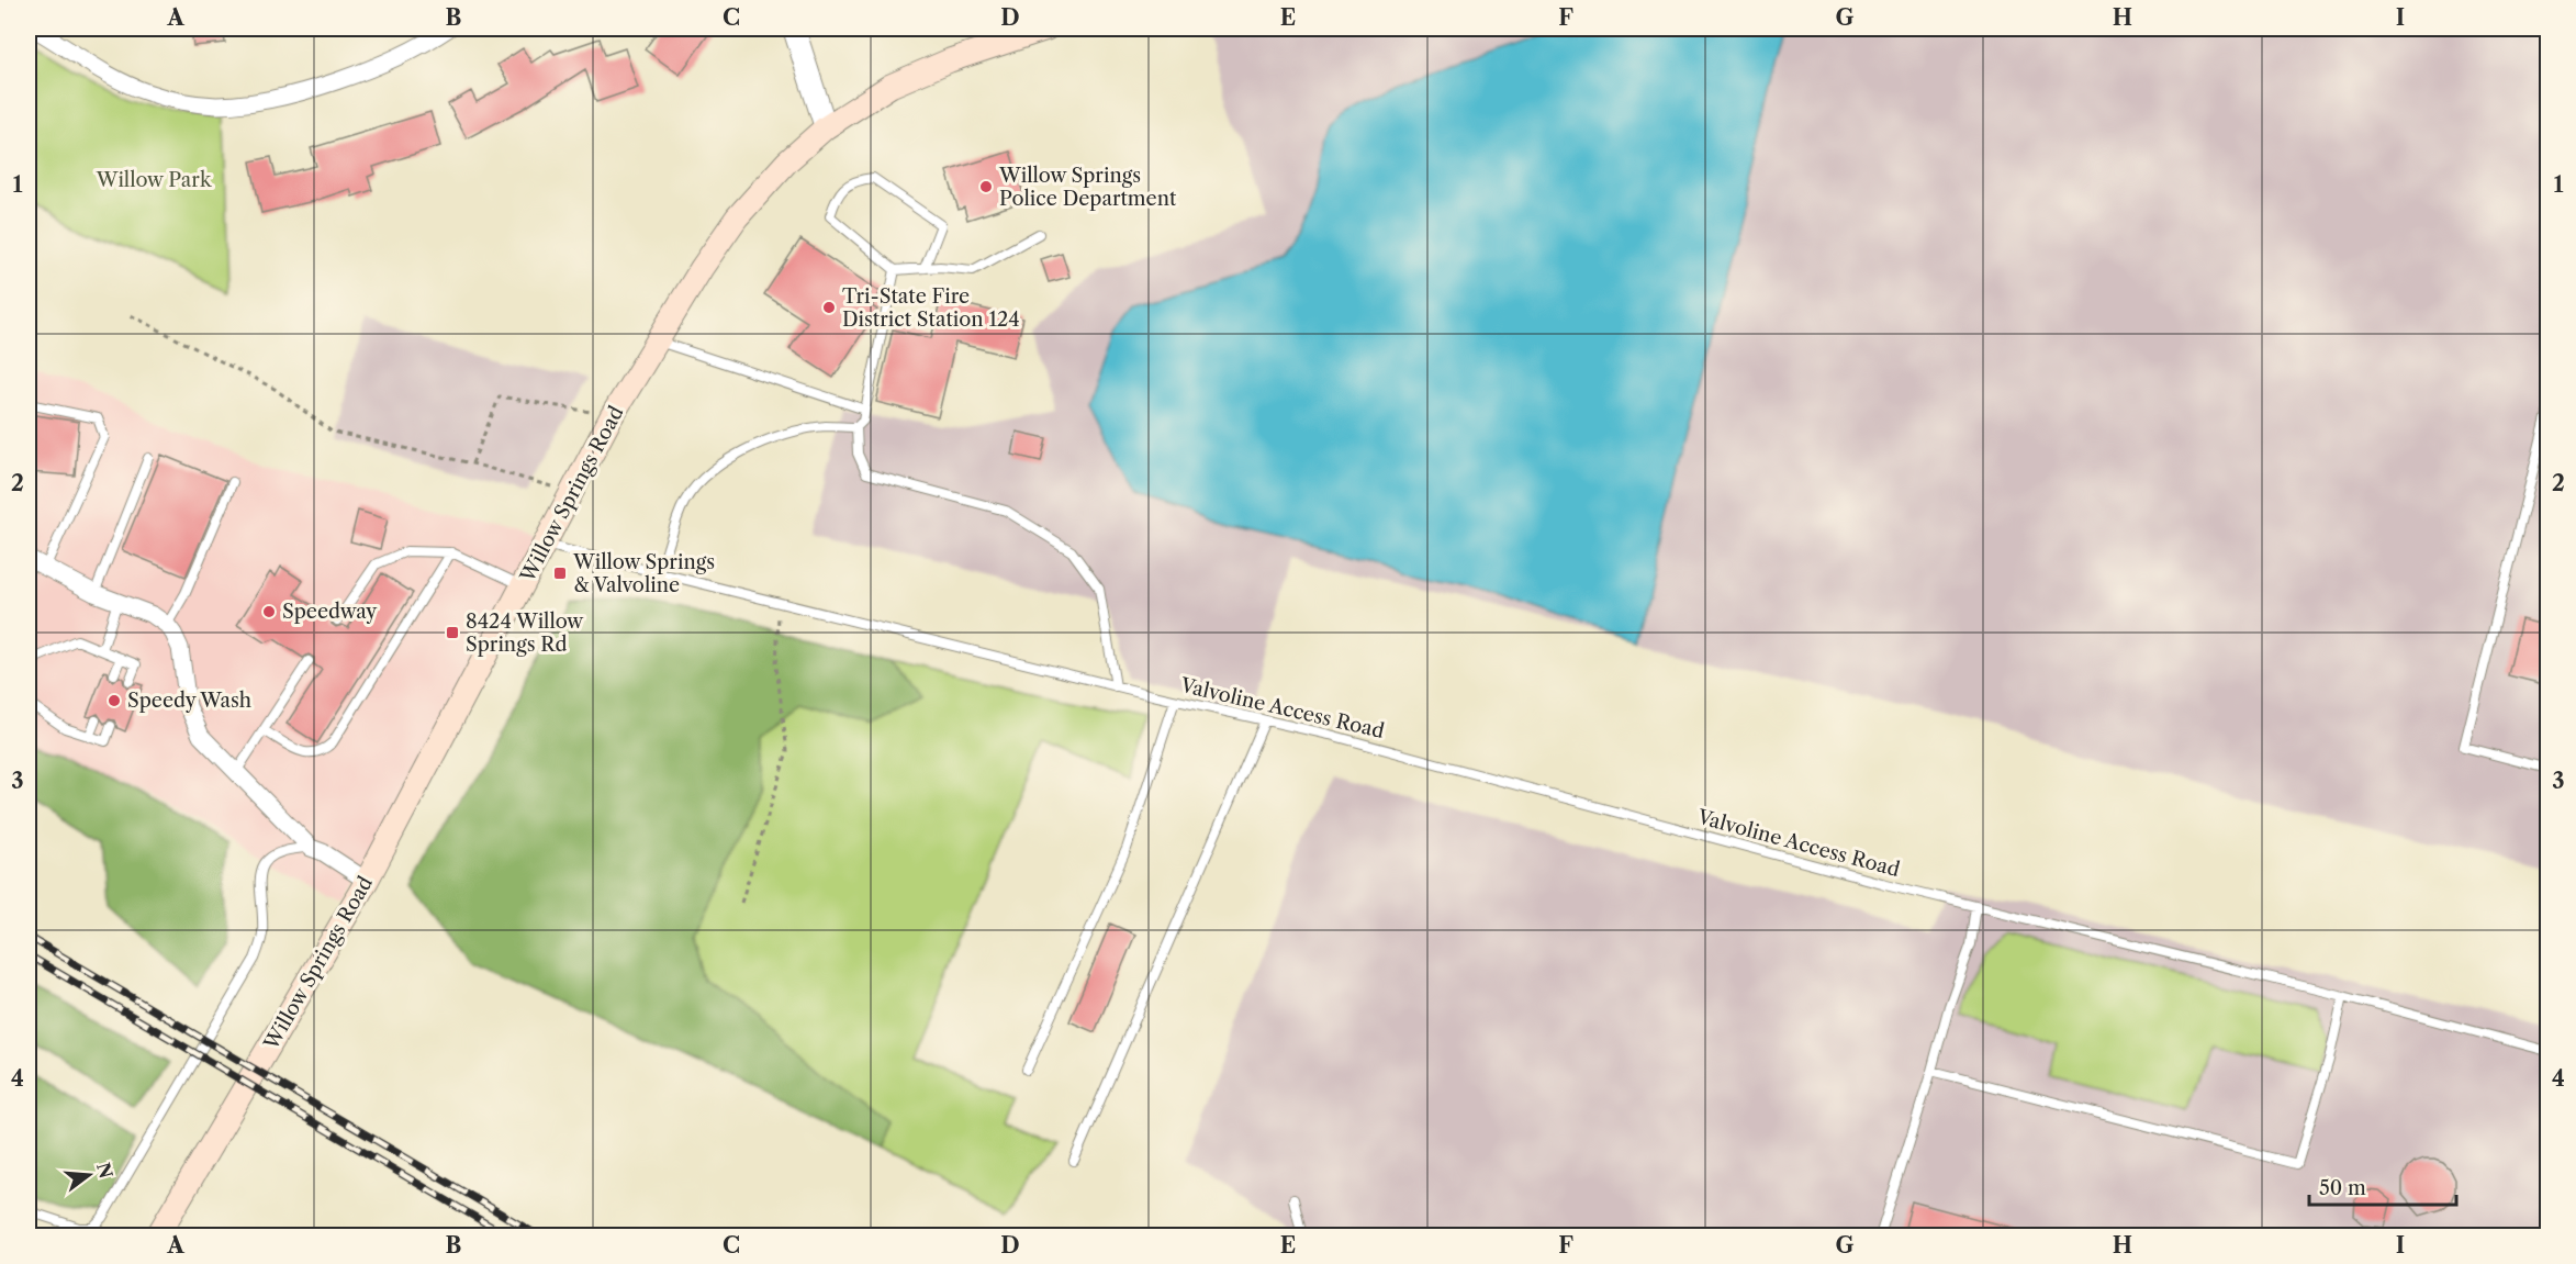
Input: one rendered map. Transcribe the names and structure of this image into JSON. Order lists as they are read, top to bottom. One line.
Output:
{"streets":{"main road":["Willow Springs Road"],"lane":["Valvoline Access Road"]},"crossings":[["Willow Springs Road","Valvoline Access Road"]],"parks":["Willow Park"],"places":{"other":["Willow Springs Police Department","Tri-State Fire District Station 124","Speedway","Speedy Wash"],"transit":["Willow Springs & Valvoline","8424 Willow Springs Rd"]},"scale_bar":"50 m","north":"right","grid":{"columns":["A","B","C","D","E","F","G","H","I"],"rows":["1","2","3","4"]}}
